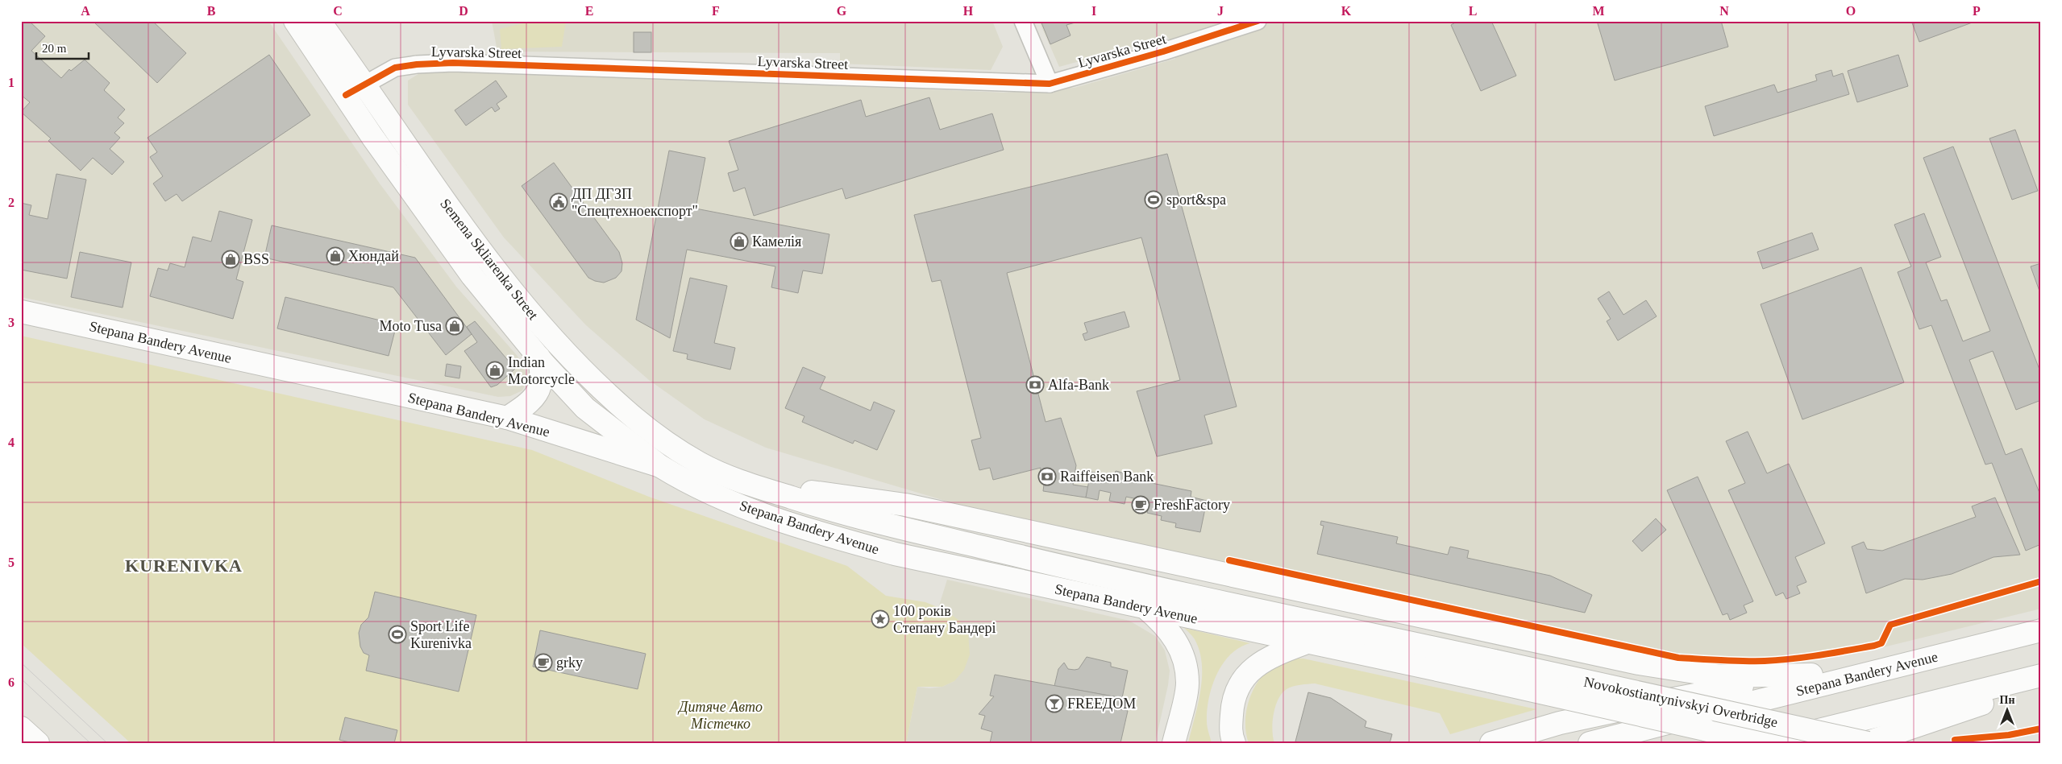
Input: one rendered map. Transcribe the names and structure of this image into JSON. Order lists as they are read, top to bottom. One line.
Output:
{"streets":{"main road":["Semena Skliarenka Street","Stepana Bandery Avenue","Novokostiantynivskyi Overbridge"],"street":["Lyvarska Street"]},"crossings":[["Lyvarska Street","Semena Skliarenka Street"],["Semena Skliarenka Street","Stepana Bandery Avenue"],["Stepana Bandery Avenue","Novokostiantynivskyi Overbridge"]],"districts":["KURENIVKA"],"parks":["Дитяче Авто Містечко"],"places":{"sports":["sport&spa","Sport Life Kurenivka"],"public building":["ДП ДГЗП \"Спецтехноекспорт\""],"shop":["Камелія","Хюндай","BSS","Moto Tusa","Indian Motorcycle"],"bank":["Alfa-Bank","Raiffeisen Bank"],"cafe":["FreshFactory","grky"],"place":["100 років Степану Бандері"],"bar":["FREEДОМ"]},"scale_bar":"20 m","north":"top","grid":{"columns":["A","B","C","D","E","F","G","H","I","J","K","L","M","N","O","P"],"rows":["1","2","3","4","5","6"]}}
